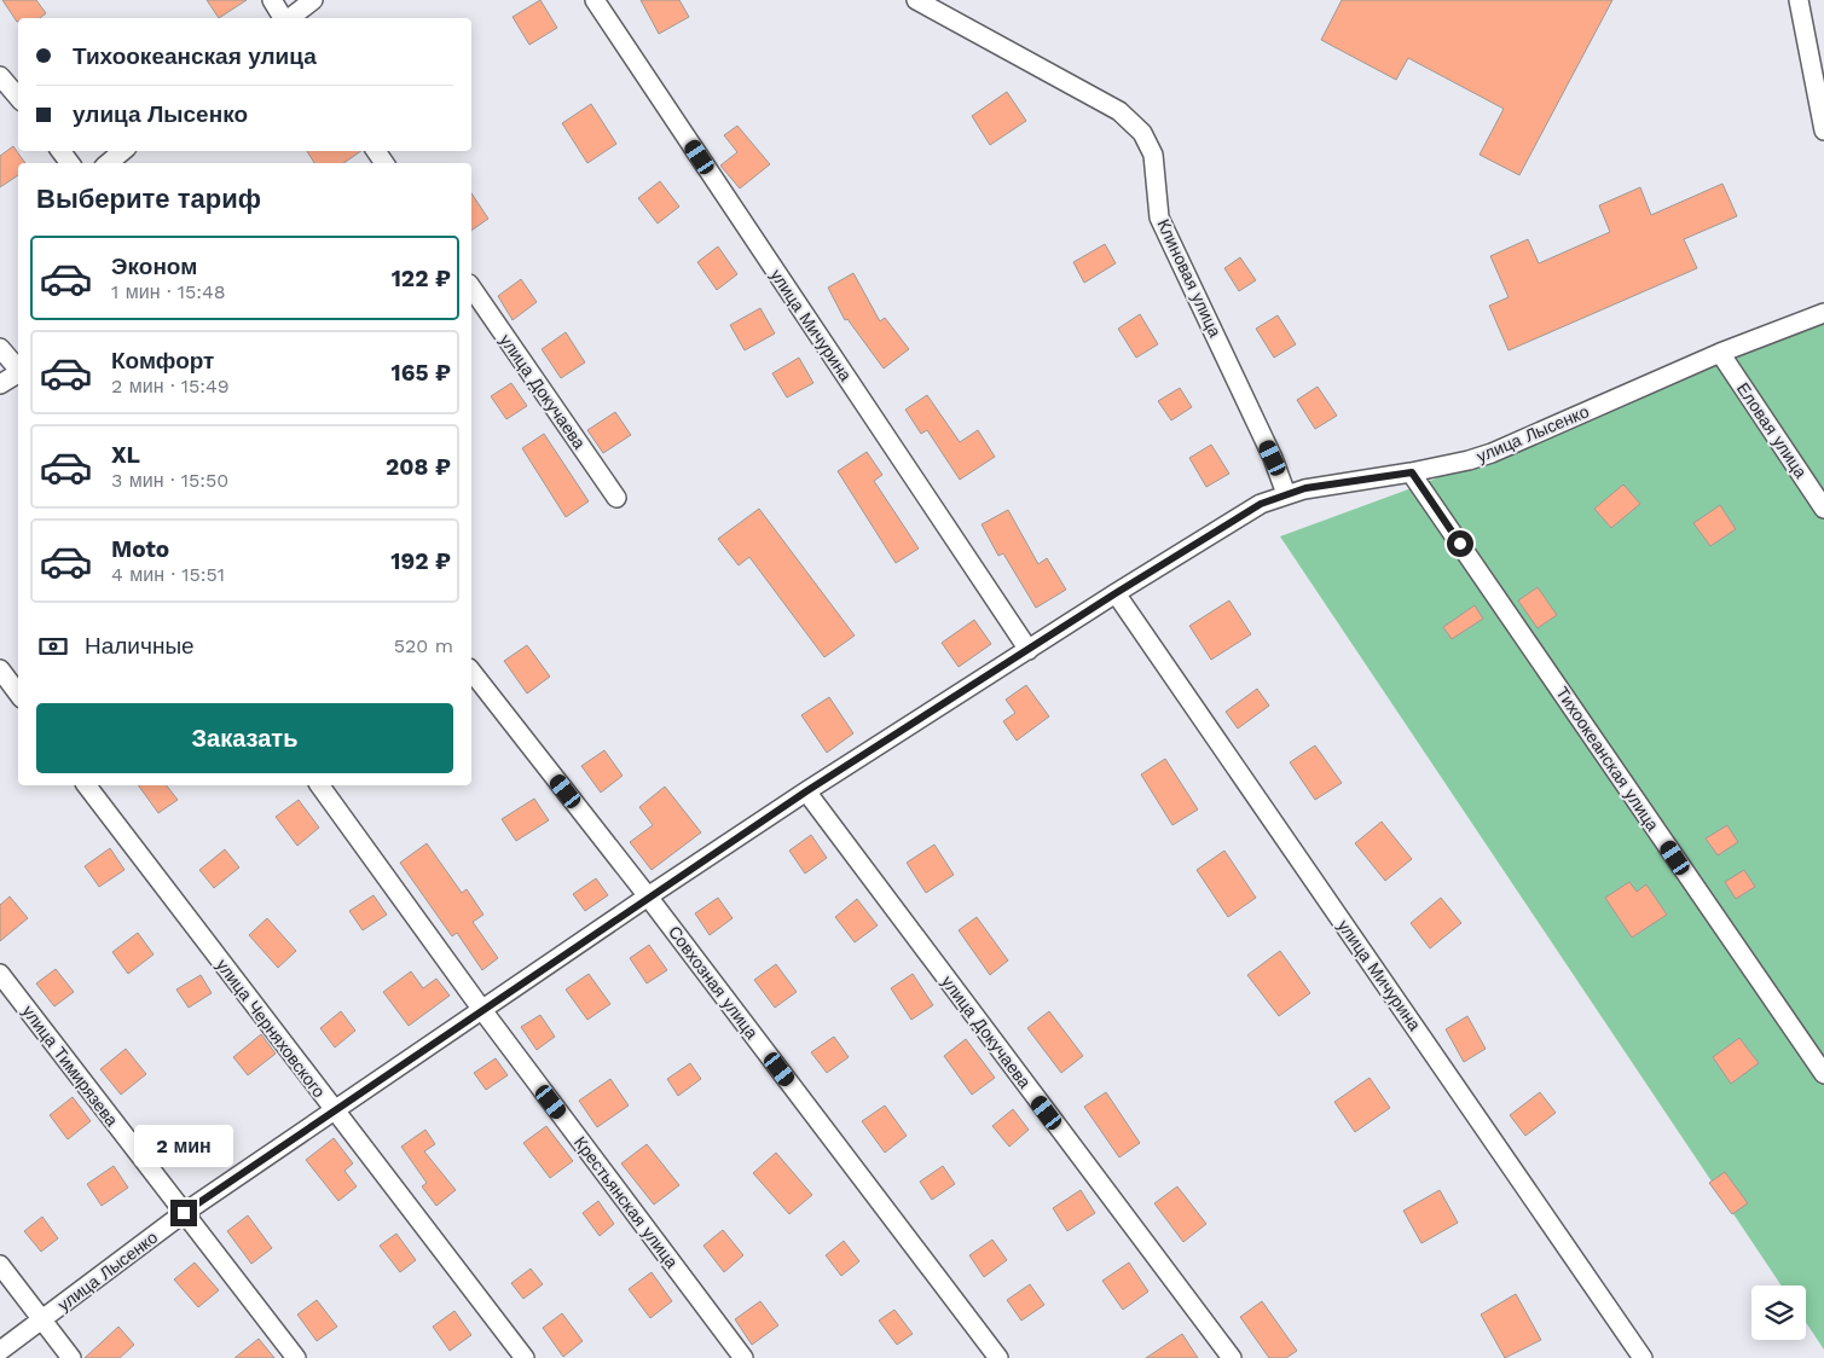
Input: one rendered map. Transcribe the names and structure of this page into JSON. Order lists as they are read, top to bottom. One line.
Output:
{"streets":{"street":["Клиновая улица","улица Мичурина","улица Докучаева","Еловая улица","улица Лысенко","Тихоокеанская улица","Совхозная улица","улица Черняховского","улица Тимирязева","Крестьянская улица"]},"crossings":[["Клиновая улица","улица Лысенко"],["улица Мичурина","улица Лысенко"],["улица Докучаева","улица Лысенко"],["Еловая улица","улица Лысенко"],["улица Лысенко","Тихоокеанская улица"],["улица Лысенко","Совхозная улица"],["улица Лысенко","улица Черняховского"],["улица Лысенко","улица Тимирязева"],["улица Лысенко","Крестьянская улица"]],"page":{"banner":["Тихоокеанская улица","улица Лысенко"],"heading":"Выберите тариф","list":[{"name":"Эконом","note":"1 мин · 15:48","value":"122 ₽"},{"name":"Комфорт","note":"2 мин · 15:49","value":"165 ₽"},{"name":"XL","note":"3 мин · 15:50","value":"208 ₽"},{"name":"Moto","note":"4 мин · 15:51","value":"192 ₽"}],"pay":["Наличные","520 m"],"buttons":"Заказать","bubble":"2 мин"}}
